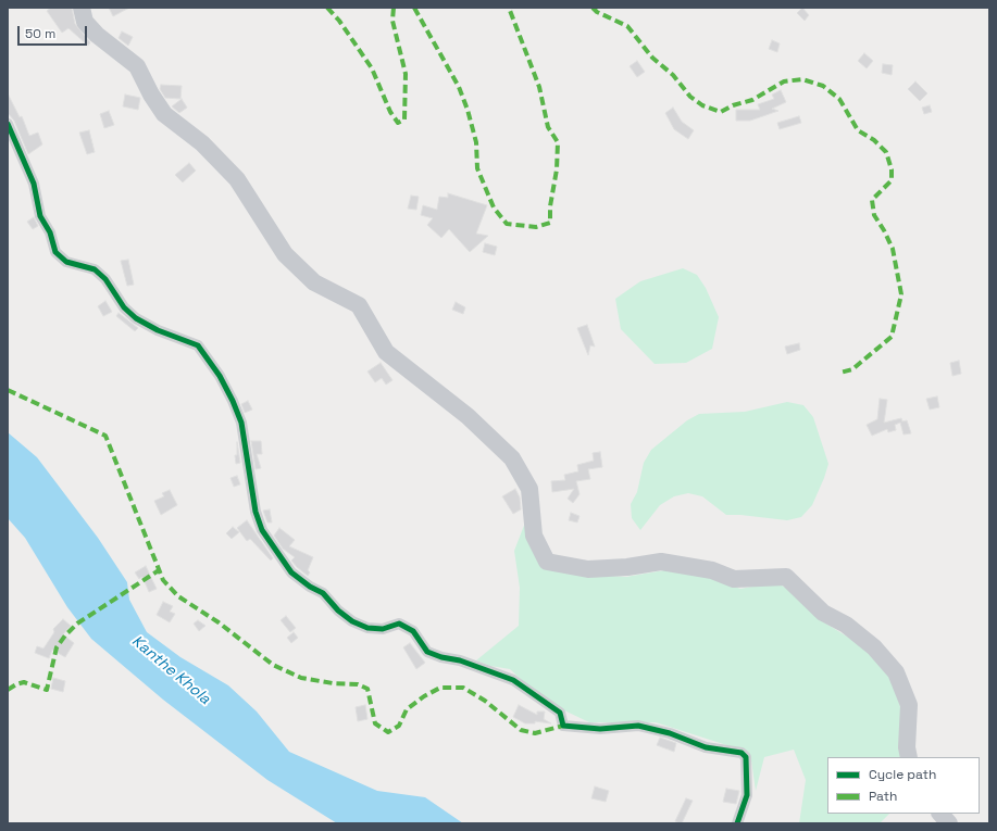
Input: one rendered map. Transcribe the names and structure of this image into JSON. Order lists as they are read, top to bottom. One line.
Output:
{"water":["Kanthe Khola"],"legend":["Cycle path","Path"],"scale_bar":"50 m"}
